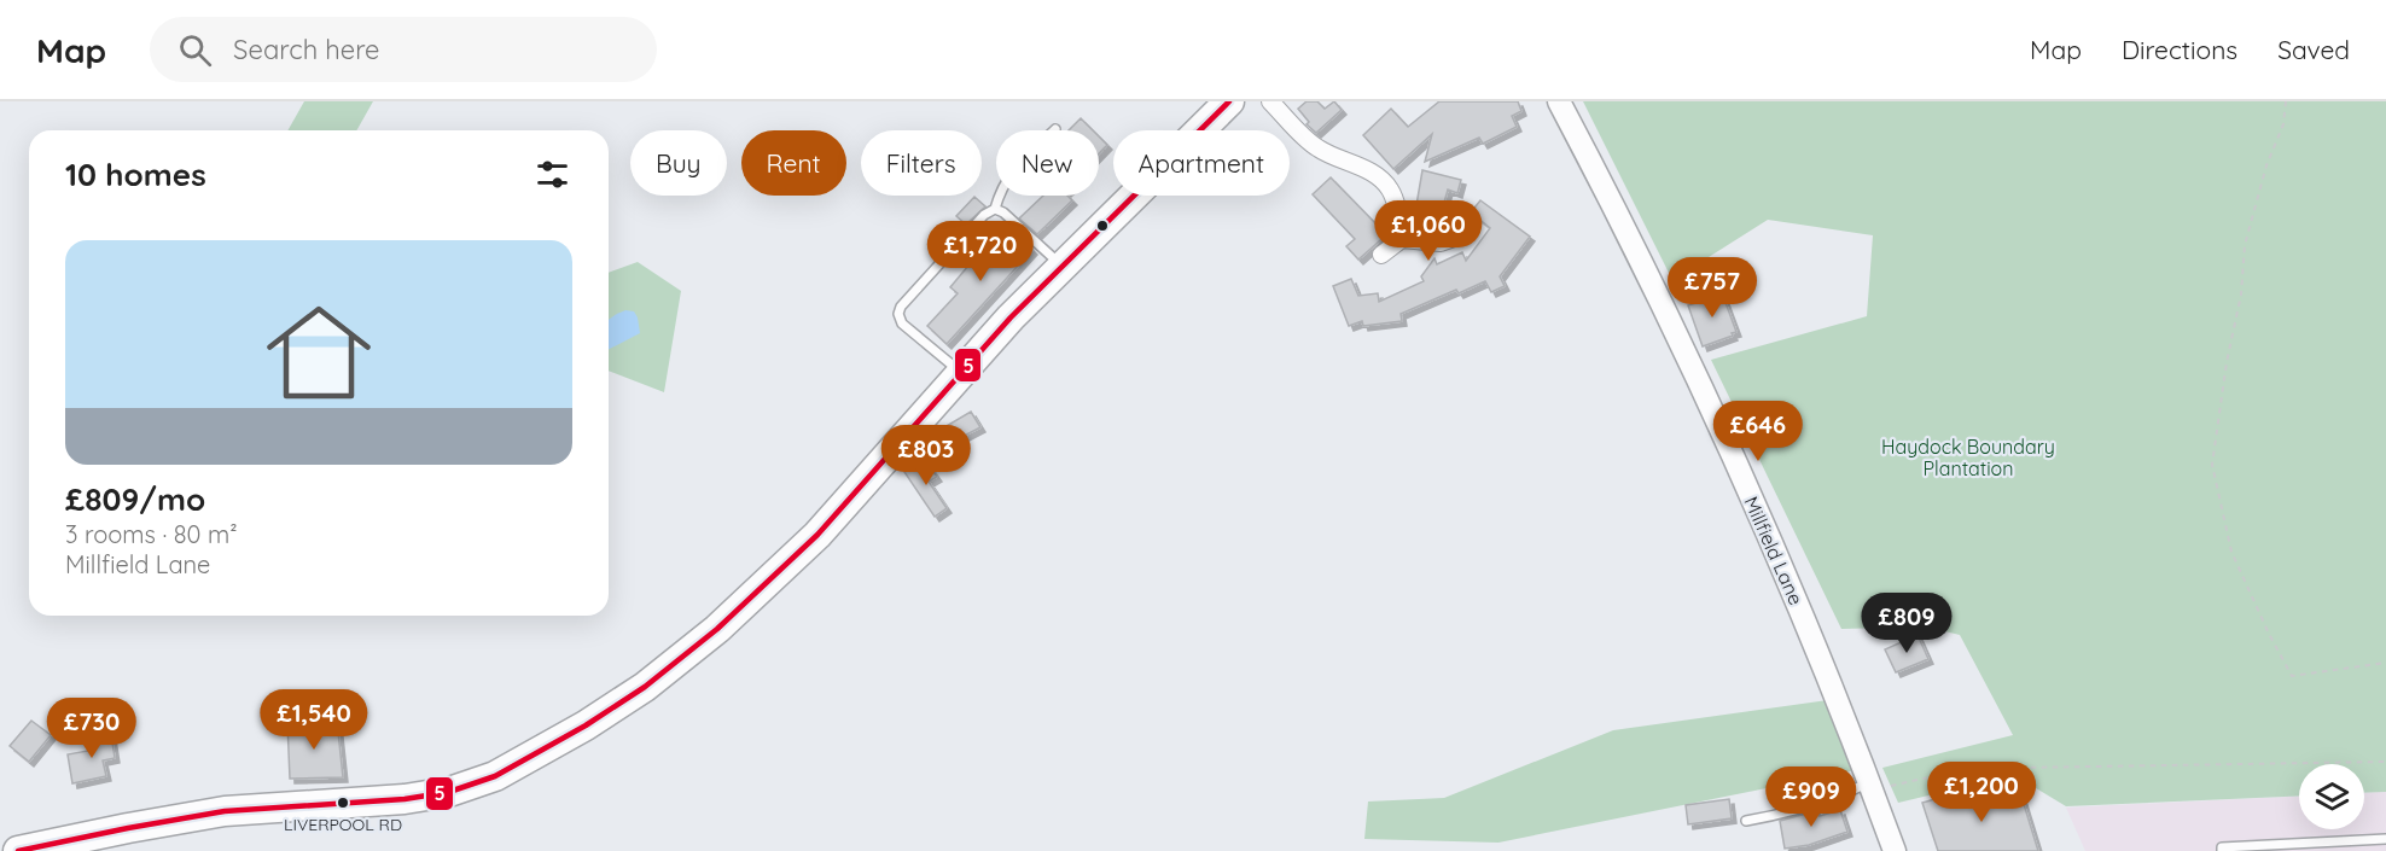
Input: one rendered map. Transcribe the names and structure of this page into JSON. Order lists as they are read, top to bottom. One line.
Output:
{"streets":{"street":["Millfield Lane"]},"parks":["Haydock Boundary Plantation"],"places":["LIVERPOOL RD"],"lines":["transit line 5"],"page":{"header":"Map","search":"Search here","nav":["Map","Directions","Saved"],"chip":["Buy","Rent","Filters","New","Apartment"],"heading":"10 homes","price":["£1,060","£1,720","£757","£646","£803","£809","£1,540","£730","£1,200","£909"],"list":[{"name":"£809/mo","note":"3 rooms · 80 m² · Millfield Lane"}]}}
